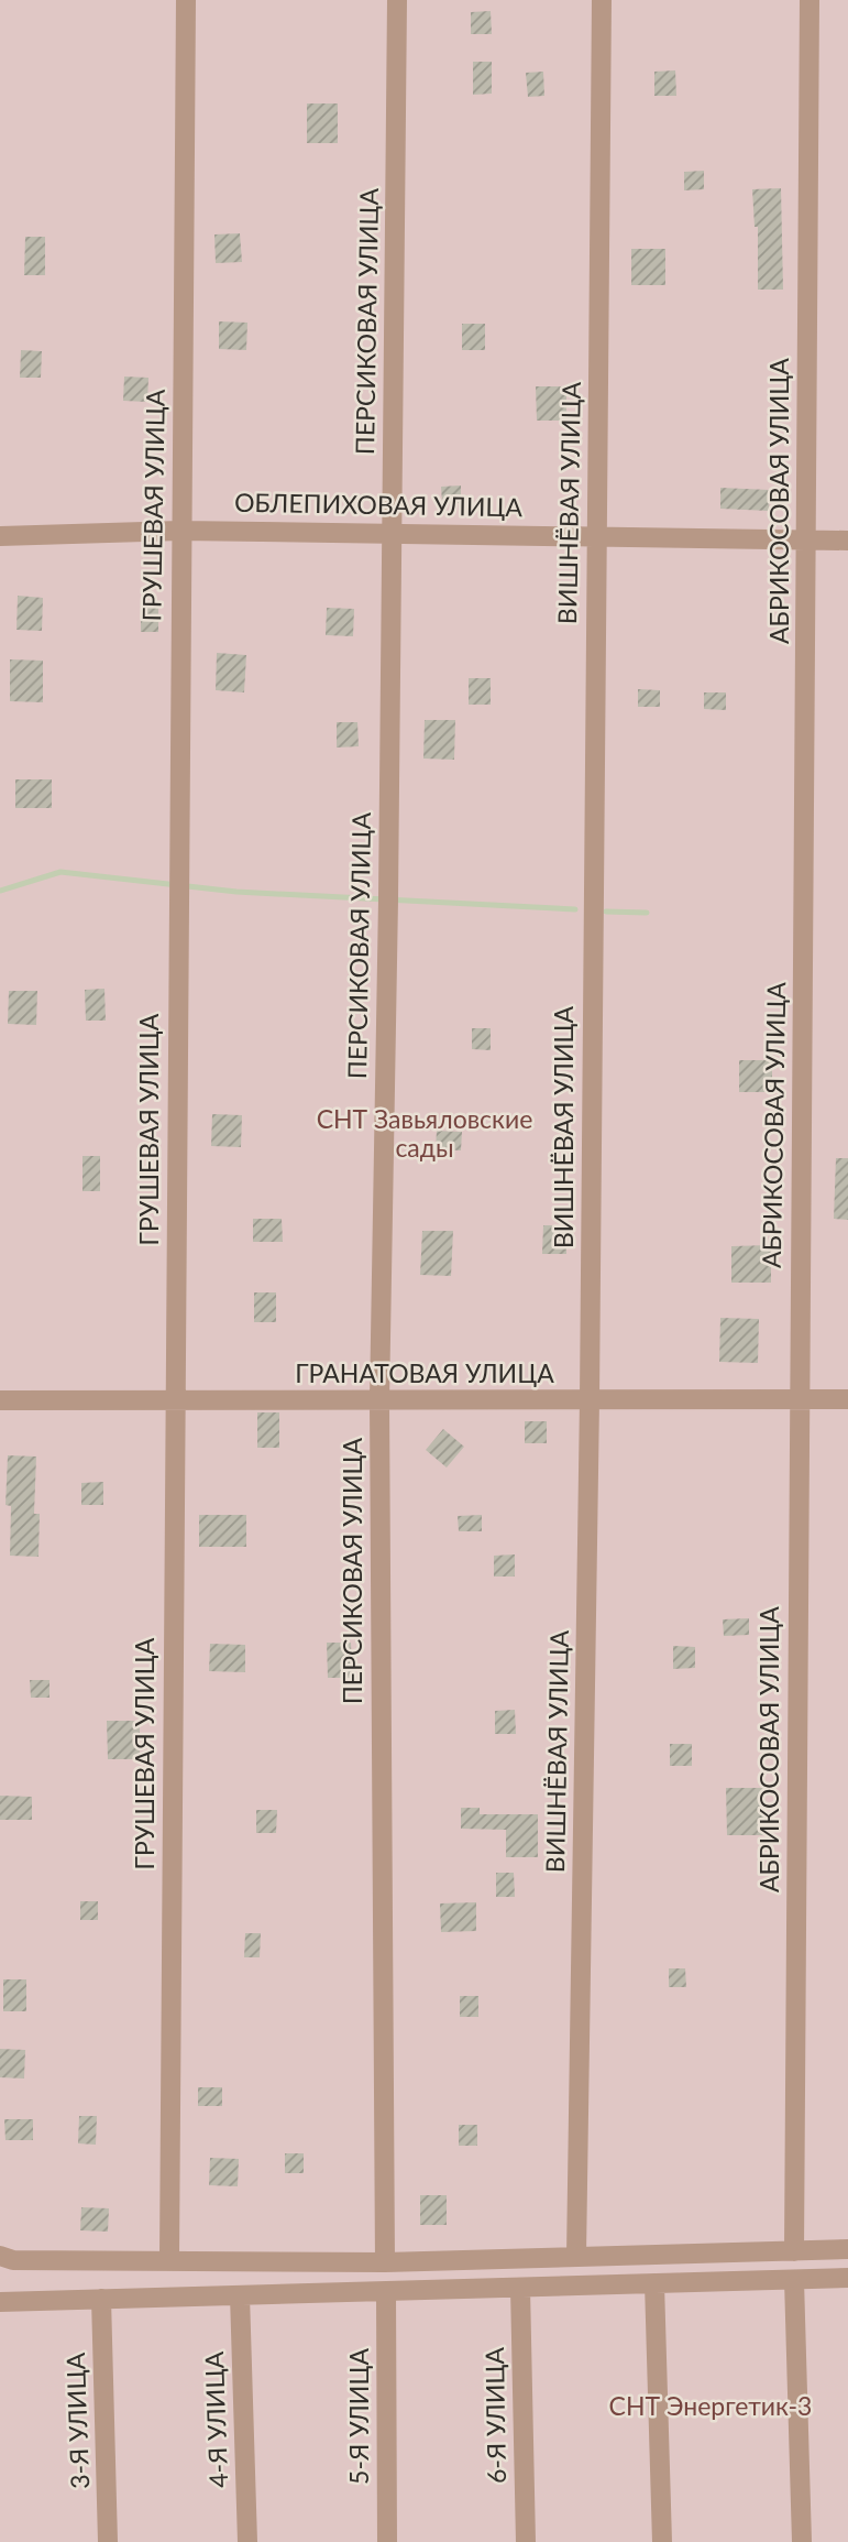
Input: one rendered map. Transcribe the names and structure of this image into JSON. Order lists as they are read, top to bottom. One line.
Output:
{"streets":{"street":["ПЕРСИКОВАЯ УЛИЦА","АБРИКОСОВАЯ УЛИЦА","ВИШНЁВАЯ УЛИЦА","ГРУШЕВАЯ УЛИЦА","ОБЛЕПИХОВАЯ УЛИЦА","ГРАНАТОВАЯ УЛИЦА","6-Я УЛИЦА","5-Я УЛИЦА","4-Я УЛИЦА","3-Я УЛИЦА"]},"crossings":[["ПЕРСИКОВАЯ УЛИЦА","ОБЛЕПИХОВАЯ УЛИЦА"],["ПЕРСИКОВАЯ УЛИЦА","ГРАНАТОВАЯ УЛИЦА"],["АБРИКОСОВАЯ УЛИЦА","ОБЛЕПИХОВАЯ УЛИЦА"],["АБРИКОСОВАЯ УЛИЦА","ГРАНАТОВАЯ УЛИЦА"],["ВИШНЁВАЯ УЛИЦА","ОБЛЕПИХОВАЯ УЛИЦА"],["ВИШНЁВАЯ УЛИЦА","ГРАНАТОВАЯ УЛИЦА"],["ГРУШЕВАЯ УЛИЦА","ОБЛЕПИХОВАЯ УЛИЦА"],["ГРУШЕВАЯ УЛИЦА","ГРАНАТОВАЯ УЛИЦА"]],"parks":["СНТ Завьяловские сады","СНТ Энергетик-3"]}
